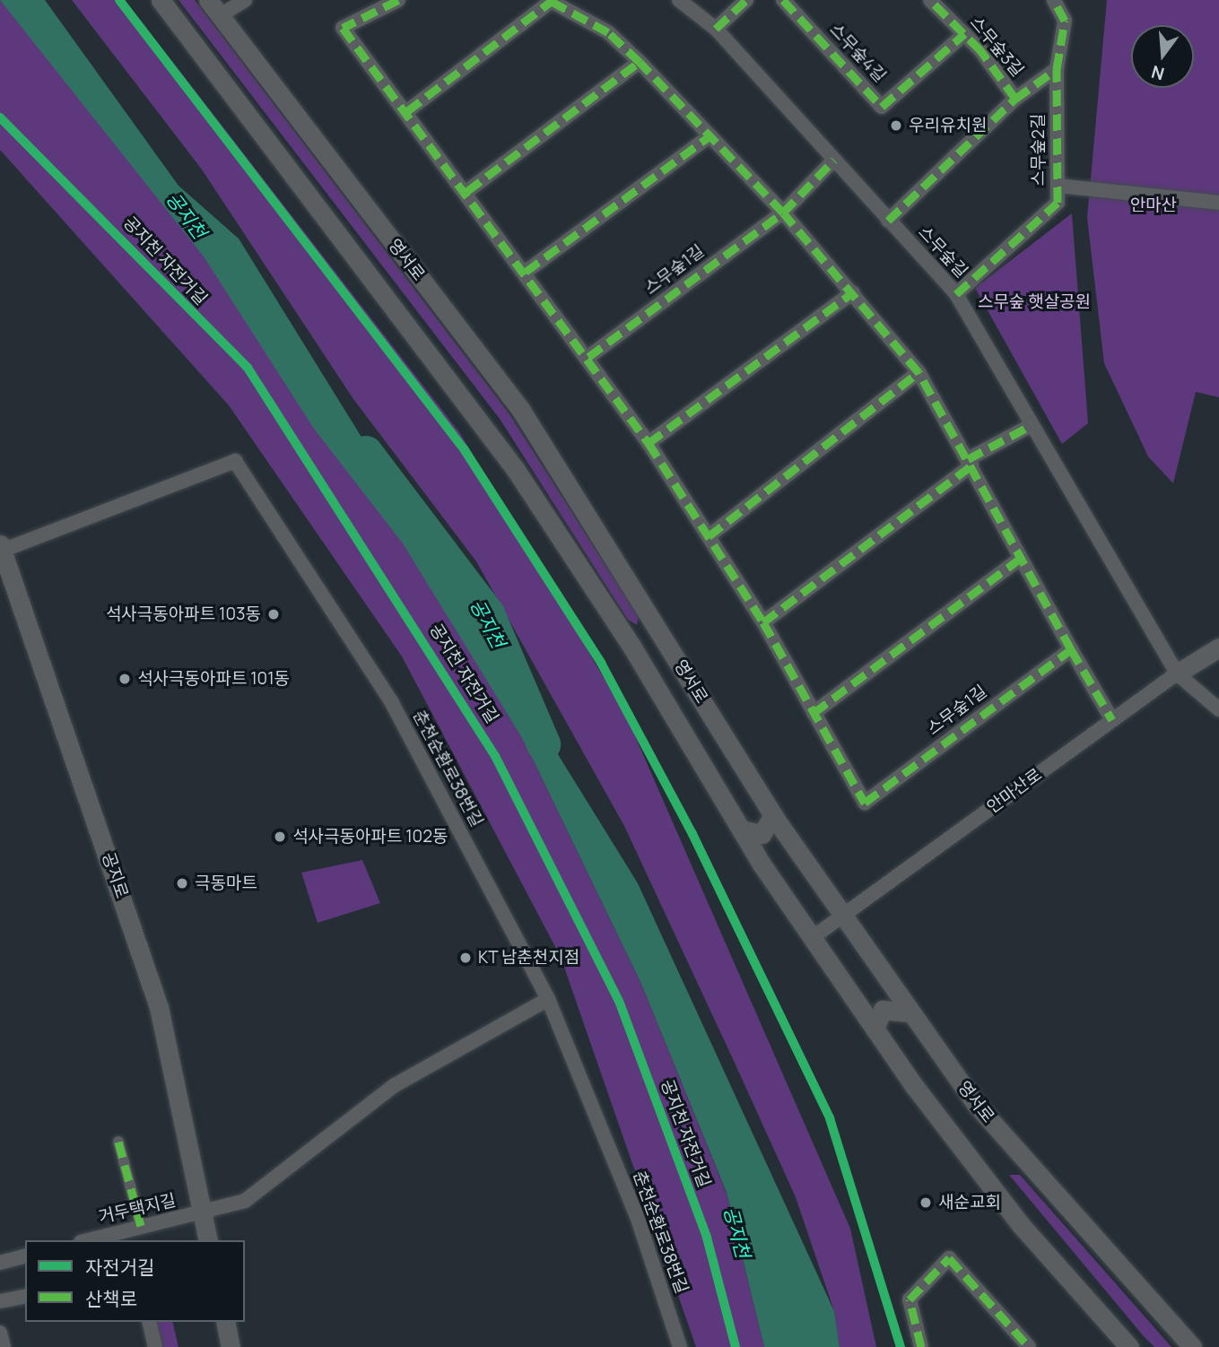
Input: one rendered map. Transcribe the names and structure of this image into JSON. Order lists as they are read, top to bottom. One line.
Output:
{"streets":{"street":["스무숲3길","스무숲4길","스무숲2길","스무숲길","영서로","스무숲1길","춘천순환로38번길","안마산로","공지로","거두택지길"],"cycle path":["공지천 자전거길"]},"crossings":[["스무숲3길","스무숲4길"],["스무숲3길","스무숲길"],["스무숲2길","스무숲길"],["스무숲길","스무숲1길"],["스무숲길","안마산로"],["영서로","안마산로"],["춘천순환로38번길","공지로"],["공지로","거두택지길"]],"water":["공지천"],"parks":["안마산","스무숲 햇살공원"],"places":["우리유치원","석사극동아파트 103동","석사극동아파트 101동","석사극동아파트 102동","극동마트","KT 남춘천지점","새순교회"],"legend":["자전거길","산책로"],"north":"bottom"}
